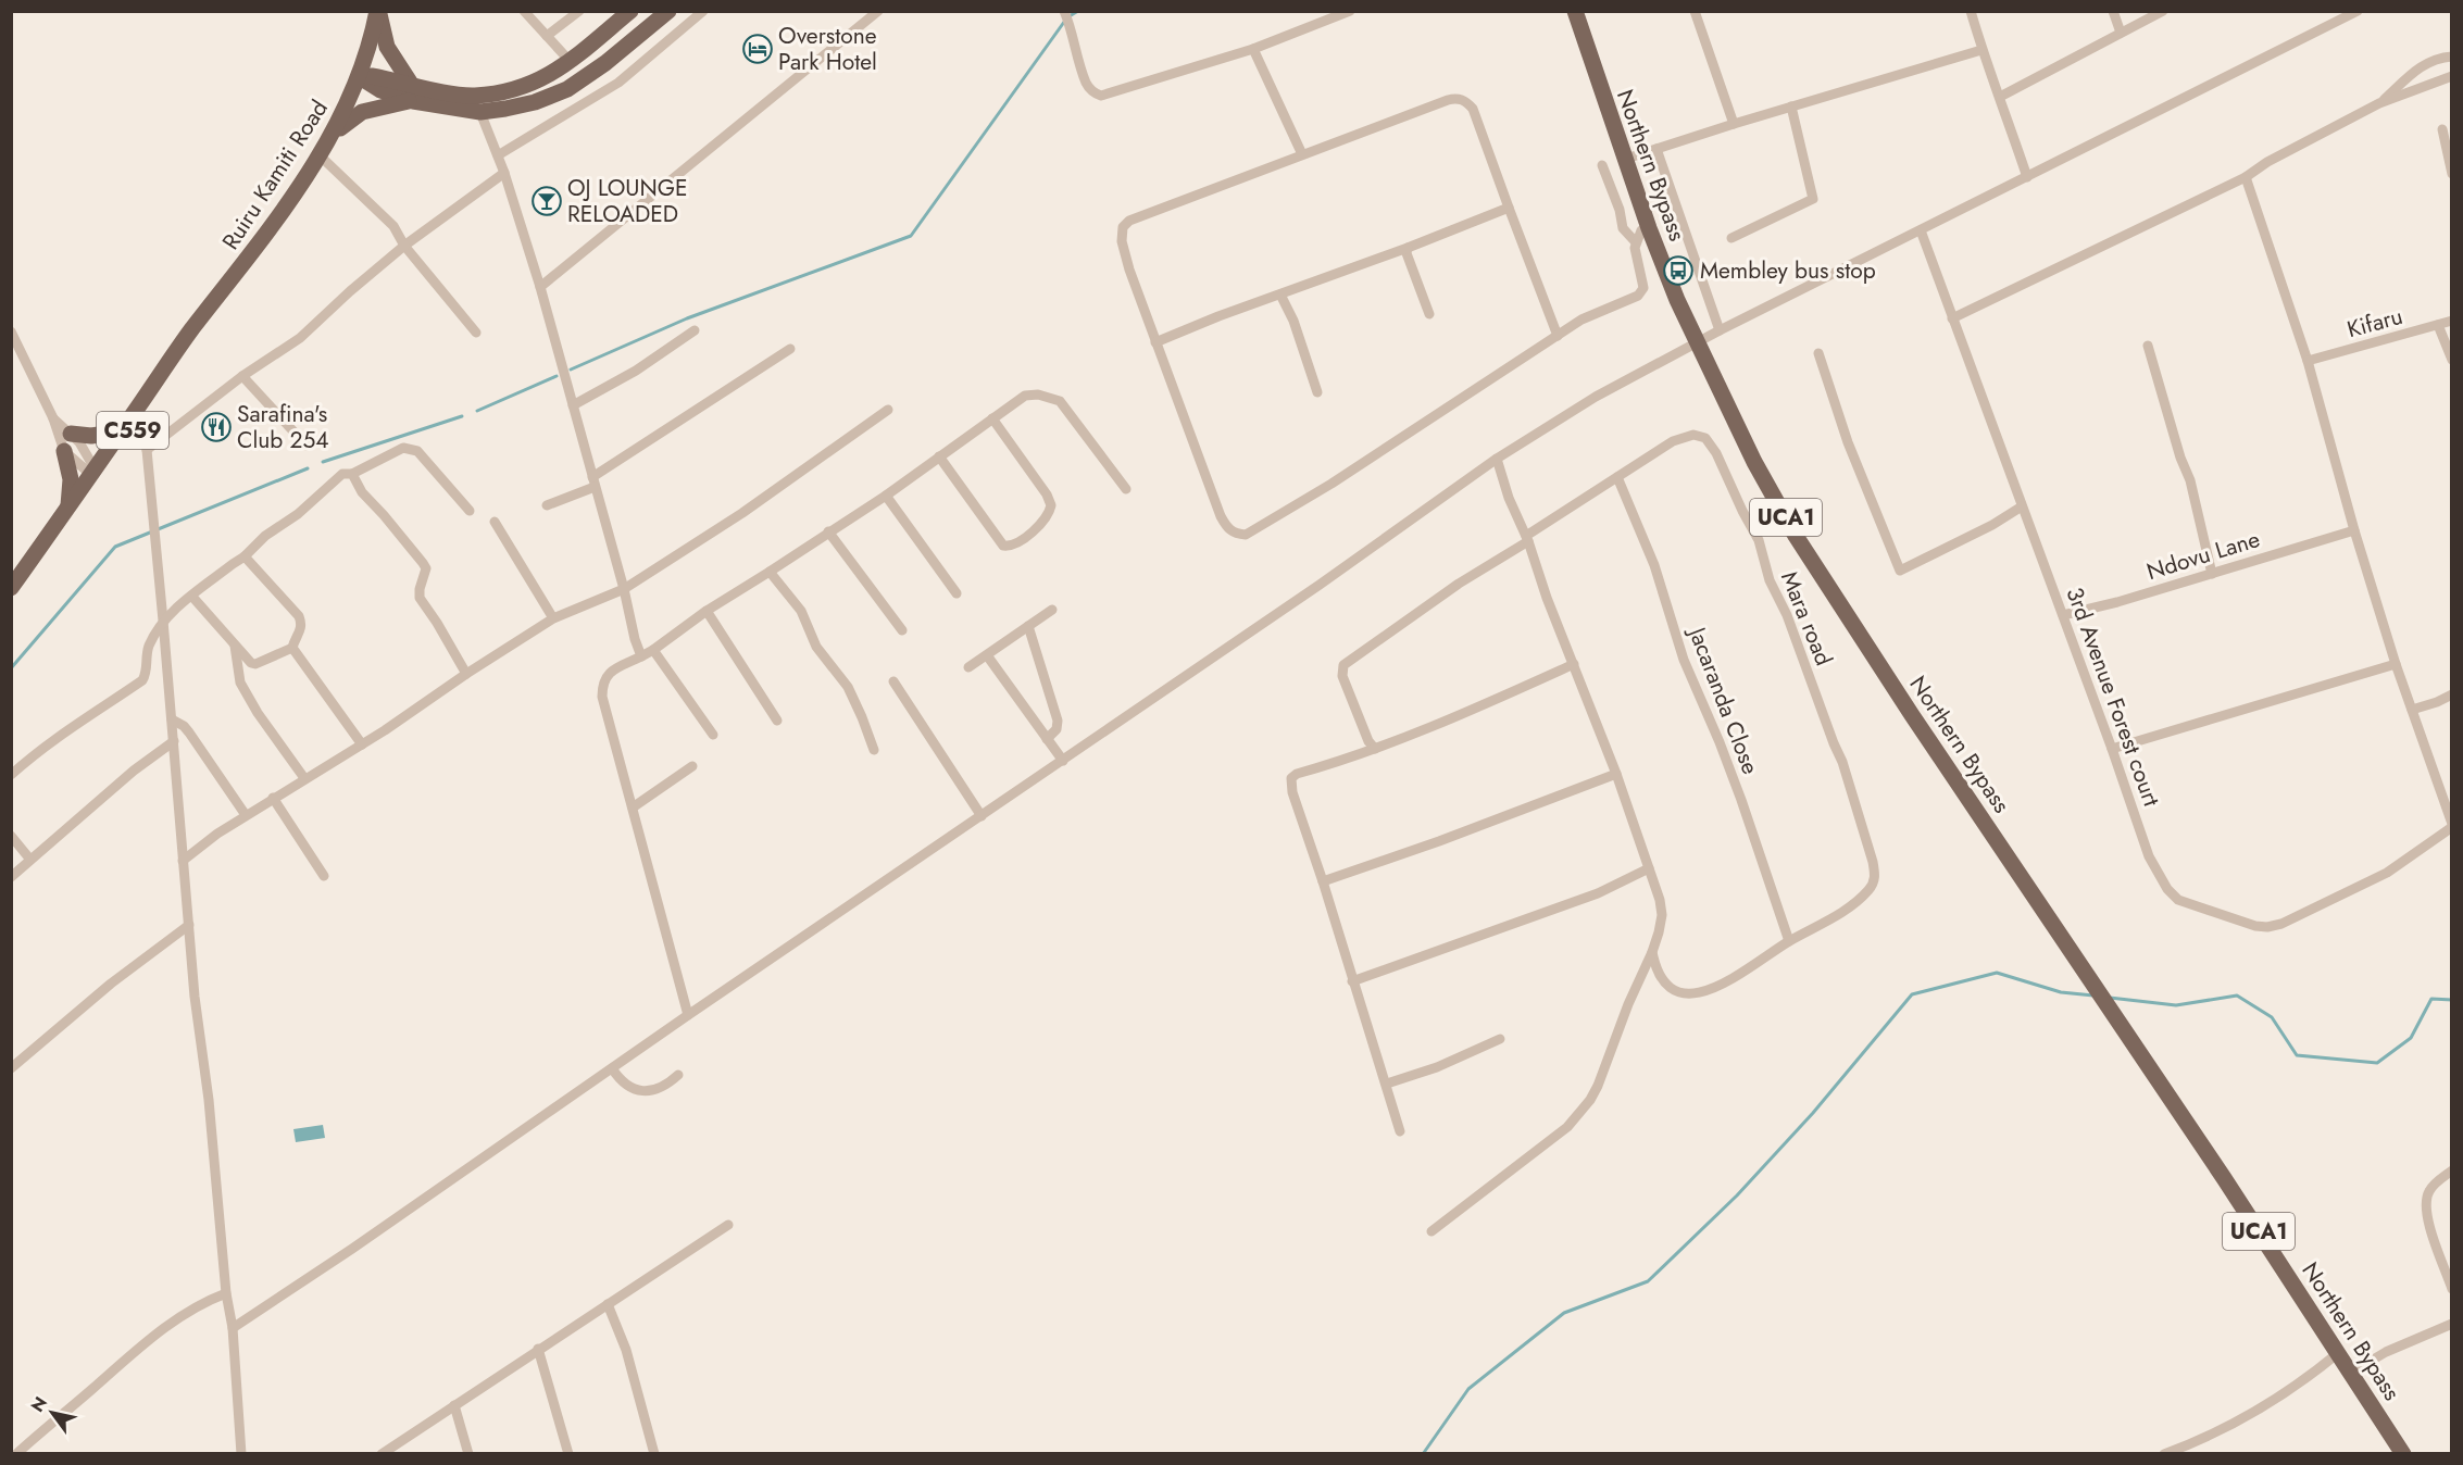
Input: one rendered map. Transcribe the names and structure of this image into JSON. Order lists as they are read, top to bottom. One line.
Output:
{"streets":{"main road":["Northern Bypass","Ruiru Kamiti Road","C559","UCA1"],"street":["Kifaru","Ndovu Lane","Mara road","3rd Avenue Forest court","Jacaranda Close"]},"crossings":[["Ndovu Lane","3rd Avenue Forest court"],["Mara road","Jacaranda Close"]],"places":{"hotel":["Overstone Park Hotel"],"bar":["OJ LOUNGE RELOADED"],"bus stop":["Membley bus stop"],"restaurant":["Sarafina's Club 254"]},"north":"top left"}
